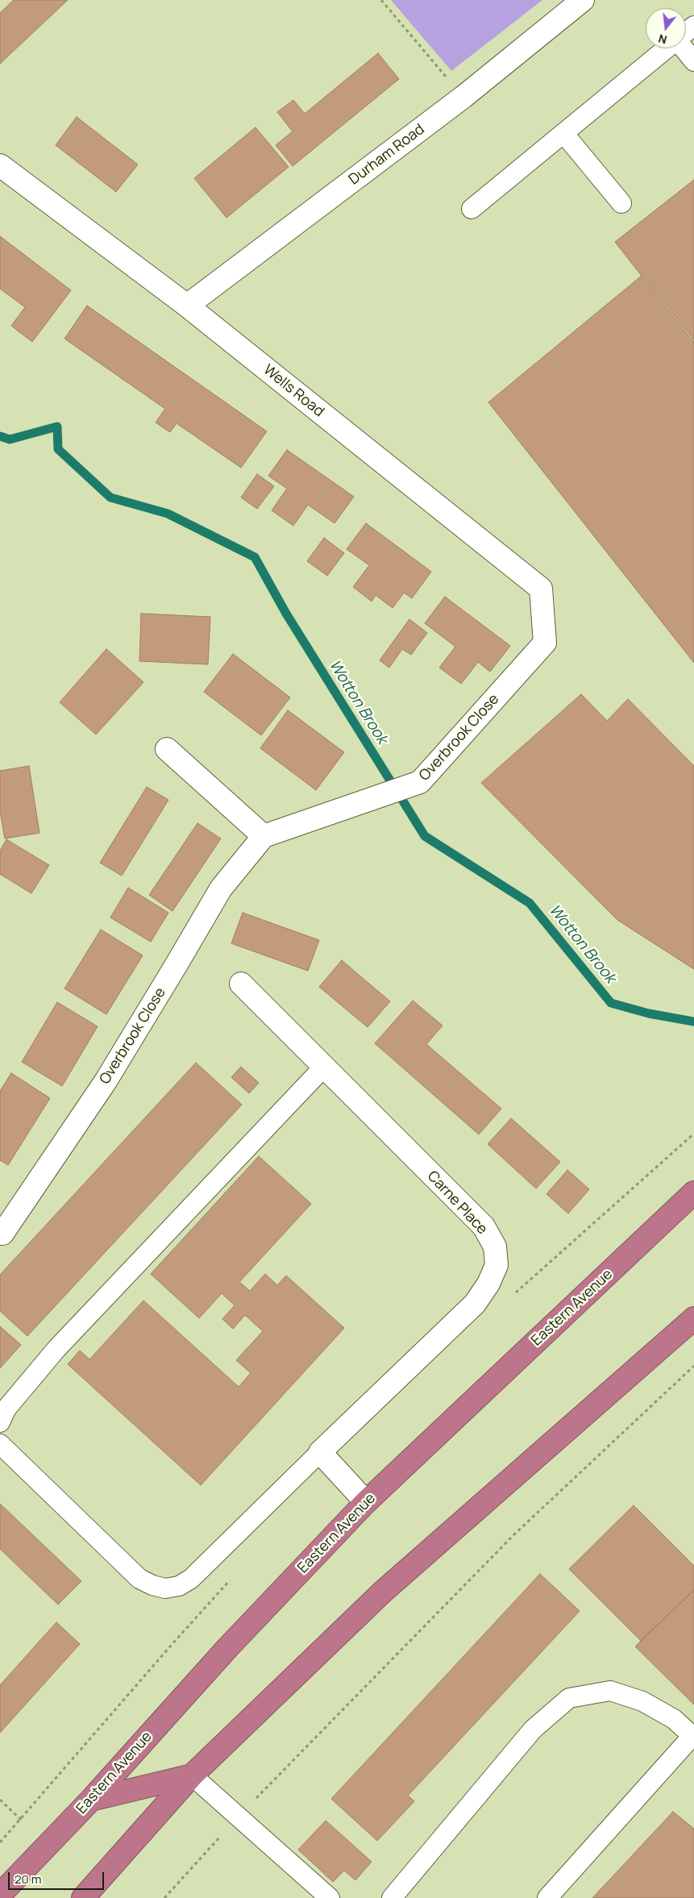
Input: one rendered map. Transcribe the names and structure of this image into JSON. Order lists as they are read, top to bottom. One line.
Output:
{"streets":{"highway":["Eastern Avenue"],"street":["Durham Road","Wells Road","Overbrook Close","Carne Place"]},"crossings":[["Durham Road","Wells Road"],["Wells Road","Overbrook Close"]],"water":["Wotton Brook"],"scale_bar":"20 m","north":"bottom"}
